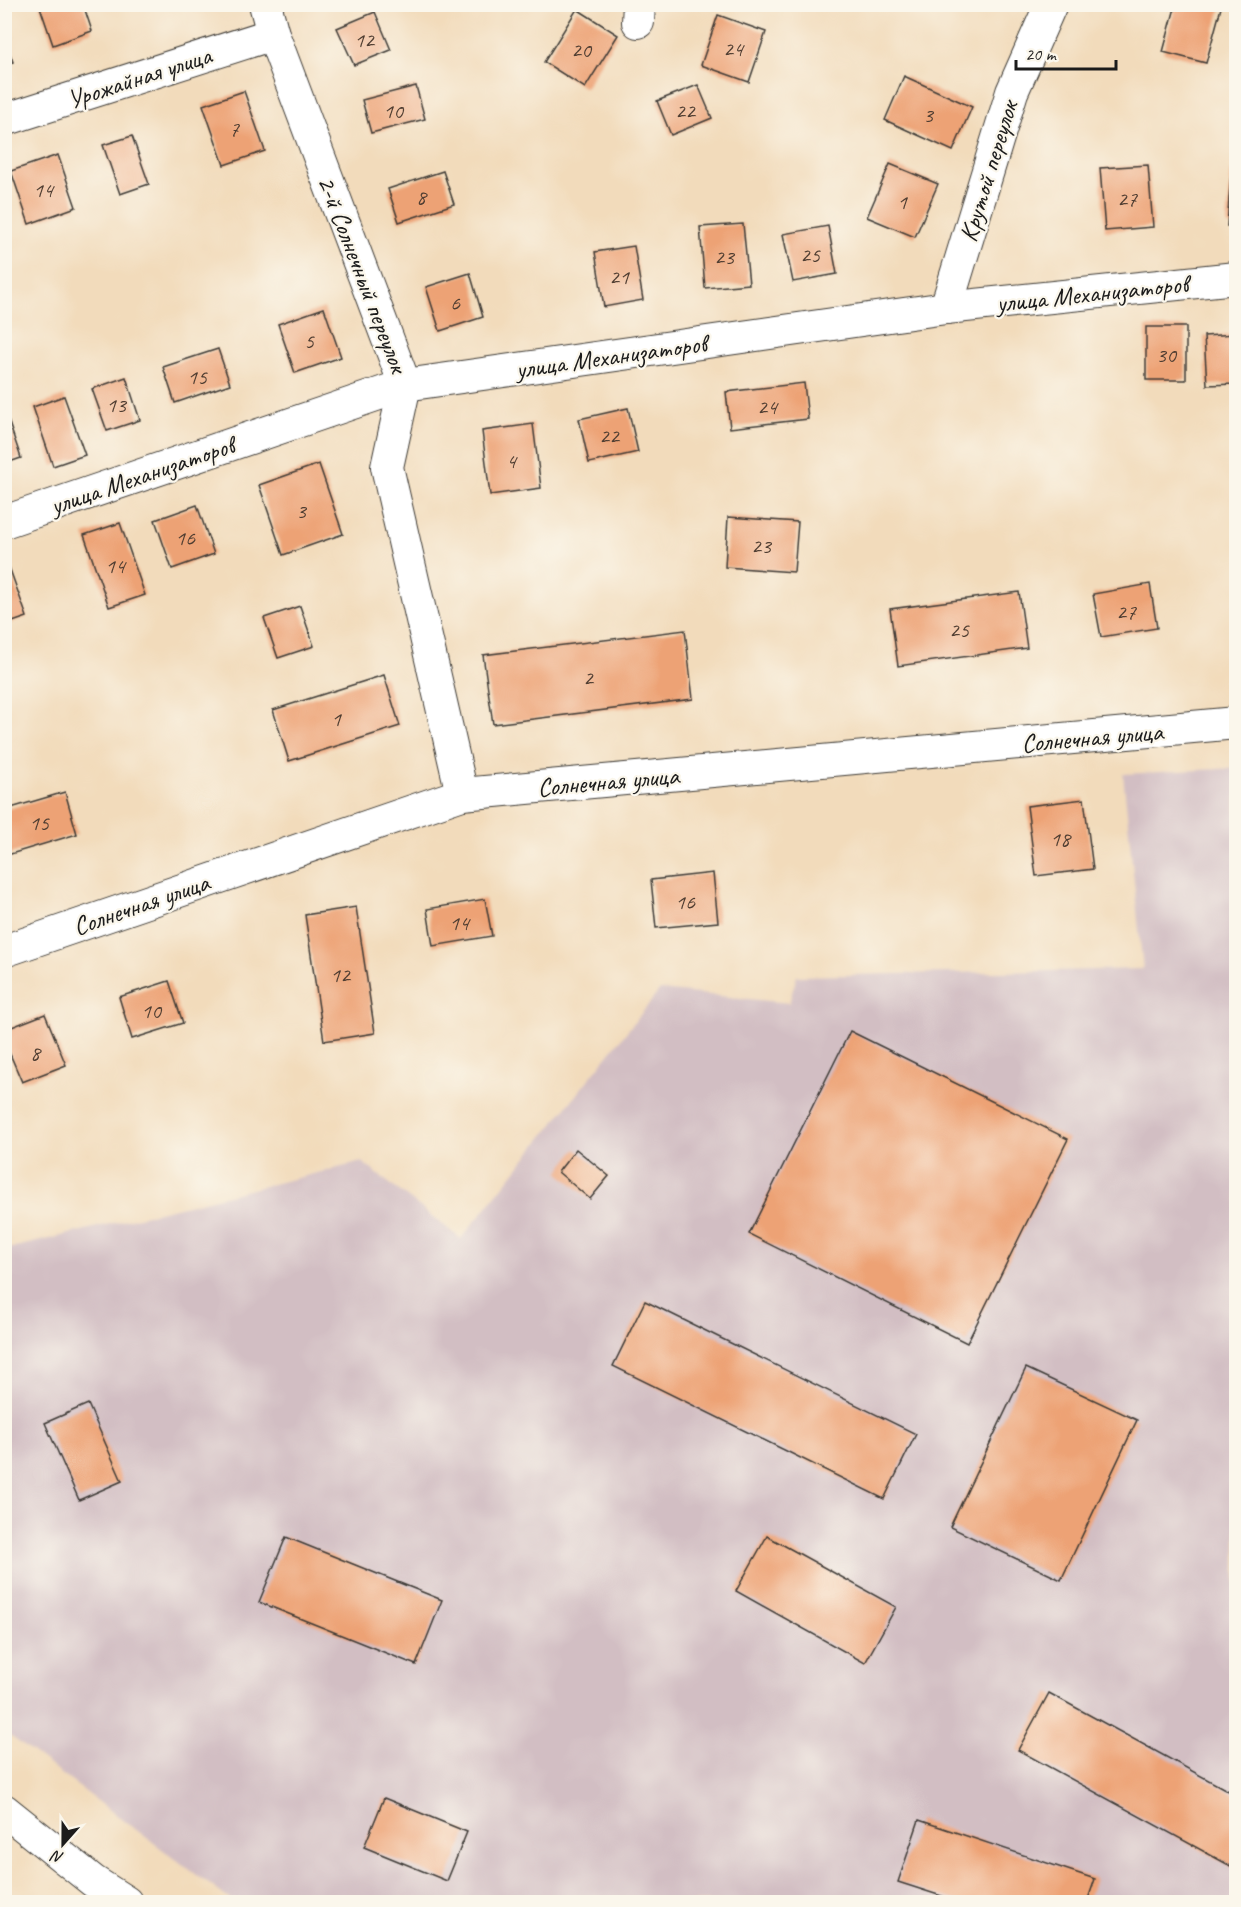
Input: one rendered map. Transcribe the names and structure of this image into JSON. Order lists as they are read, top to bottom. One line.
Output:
{"streets":{"street":["Урожайная улица","Крутой переулок","2-й Солнечный переулок","улица Механизаторов","Солнечная улица"]},"crossings":[["Урожайная улица","2-й Солнечный переулок"],["Крутой переулок","улица Механизаторов"],["2-й Солнечный переулок","улица Механизаторов"],["2-й Солнечный переулок","Солнечная улица"]],"house_numbers":["12","24","20","10","22","3","7","14","8","27","1","25","23","21","6","5","30","15","13","24","22","4","3","16","23","14","27","25","2","1","15","18","16","14","12","10","8"],"scale_bar":"20 m","north":"bottom"}
